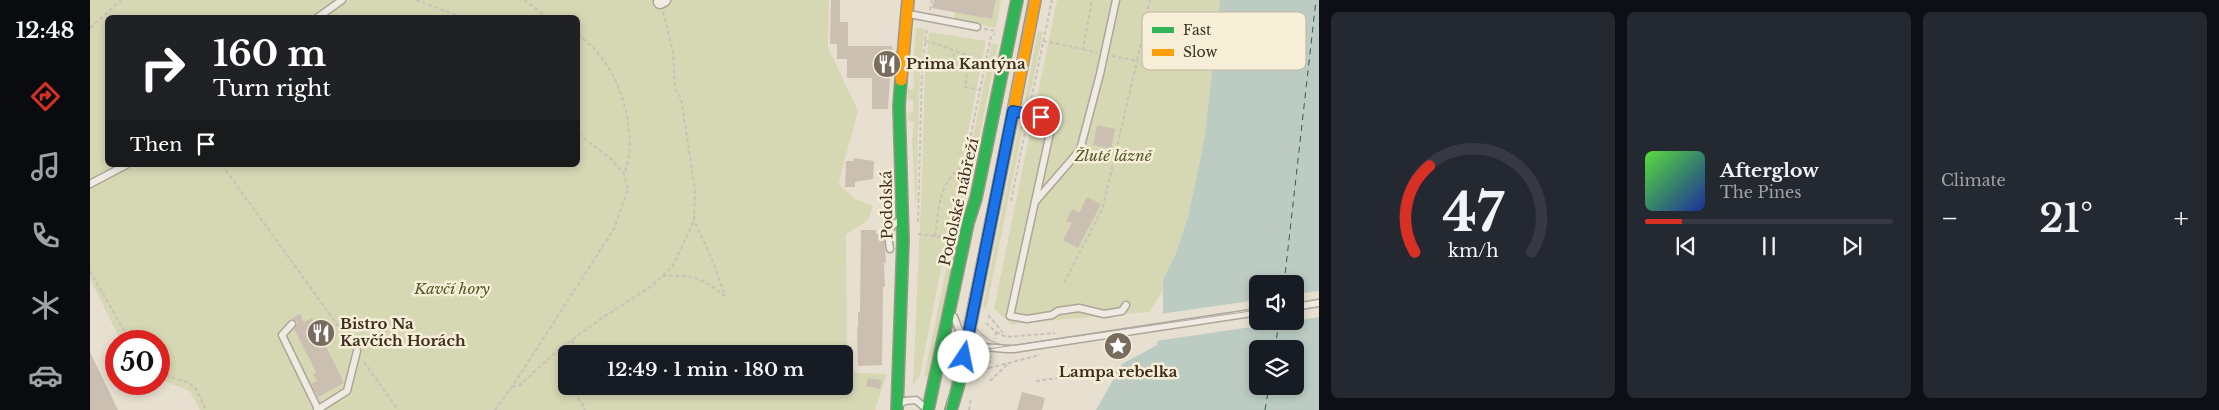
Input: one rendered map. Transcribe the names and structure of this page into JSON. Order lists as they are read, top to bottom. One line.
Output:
{"streets":{"main road":["Podolské nábřeží","Podolská"]},"parks":["Žluté lázně","Kavčí hory"],"places":{"restaurant":["Prima Kantýna","Bistro Na Kavčích Horách"],"place":["Lampa rebelka"]},"legend":["Fast","Slow"],"page":{"tabs":"12:48","tile":"Climate","turn":["160 m","Turn right"],"then":"Then","song":["Afterglow","The Pines"],"heat":["−","21°","+"],"limit":"50","trip":"12:49 · 1 min · 180 m","gauge":["47","km/h"]}}
